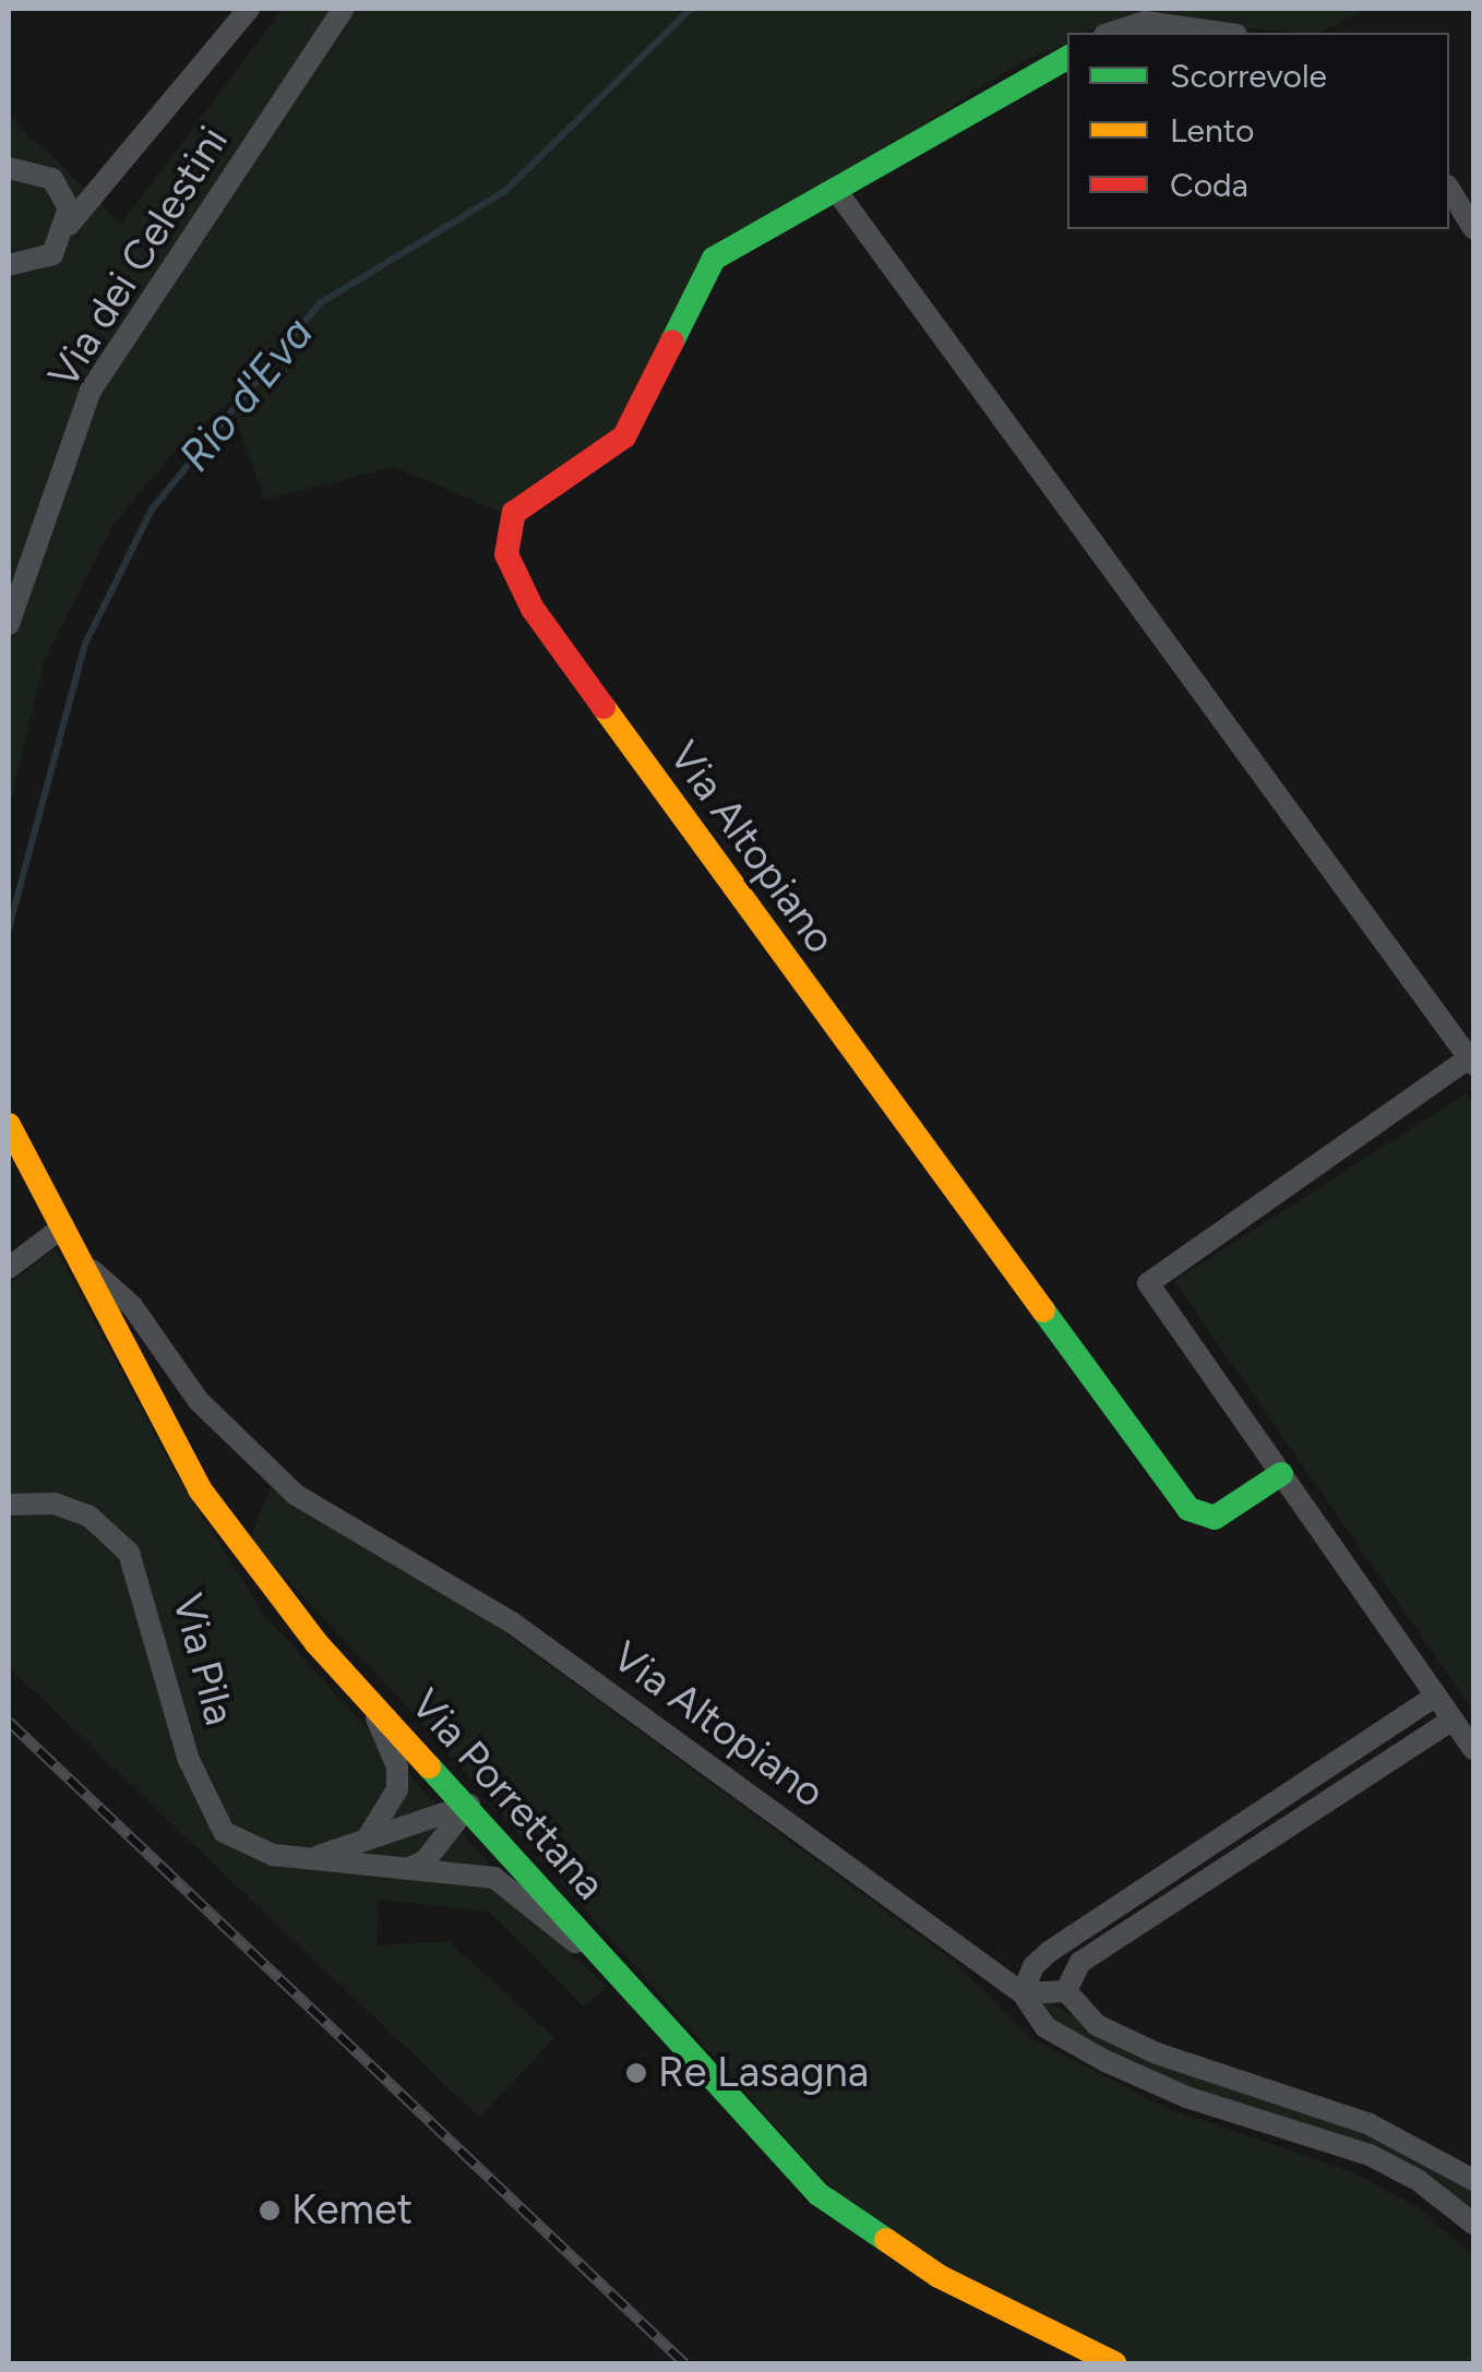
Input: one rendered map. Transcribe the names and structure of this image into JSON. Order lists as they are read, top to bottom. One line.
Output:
{"streets":{"street":["Via dei Celestini","Via Altopiano","Via Pila","Via Porrettana"]},"crossings":[["Via Altopiano","Via Porrettana"],["Via Pila","Via Porrettana"]],"water":["Rio d'Eva"],"places":["Re Lasagna","Kemet"],"legend":["Scorrevole","Lento","Coda"]}
